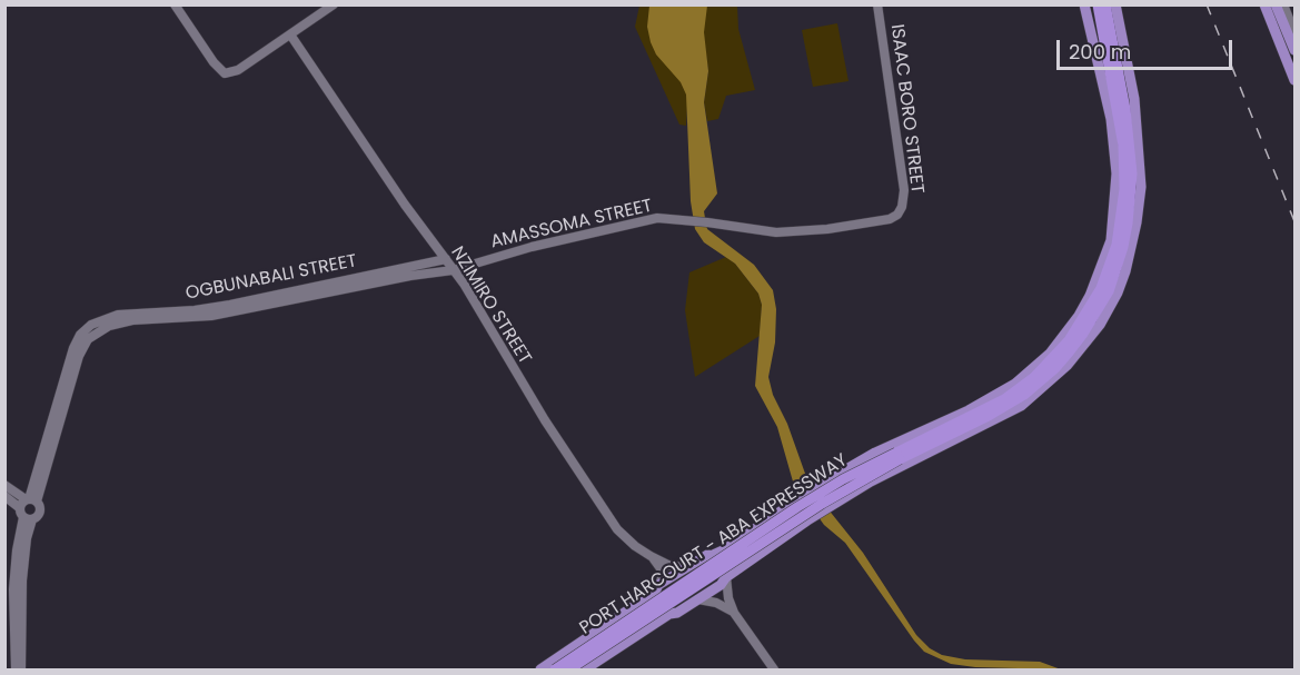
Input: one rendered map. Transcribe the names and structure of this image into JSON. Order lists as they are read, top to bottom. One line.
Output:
{"streets":{"highway":["PORT HARCOURT - ABA EXPRESSWAY"],"street":["ISAAC BORO STREET","AMASSOMA STREET","OGBUNABALI STREET","NZIMIRO STREET"]},"crossings":[["ISAAC BORO STREET","AMASSOMA STREET"],["AMASSOMA STREET","OGBUNABALI STREET"],["AMASSOMA STREET","NZIMIRO STREET"],["OGBUNABALI STREET","NZIMIRO STREET"]],"scale_bar":"200 m"}
